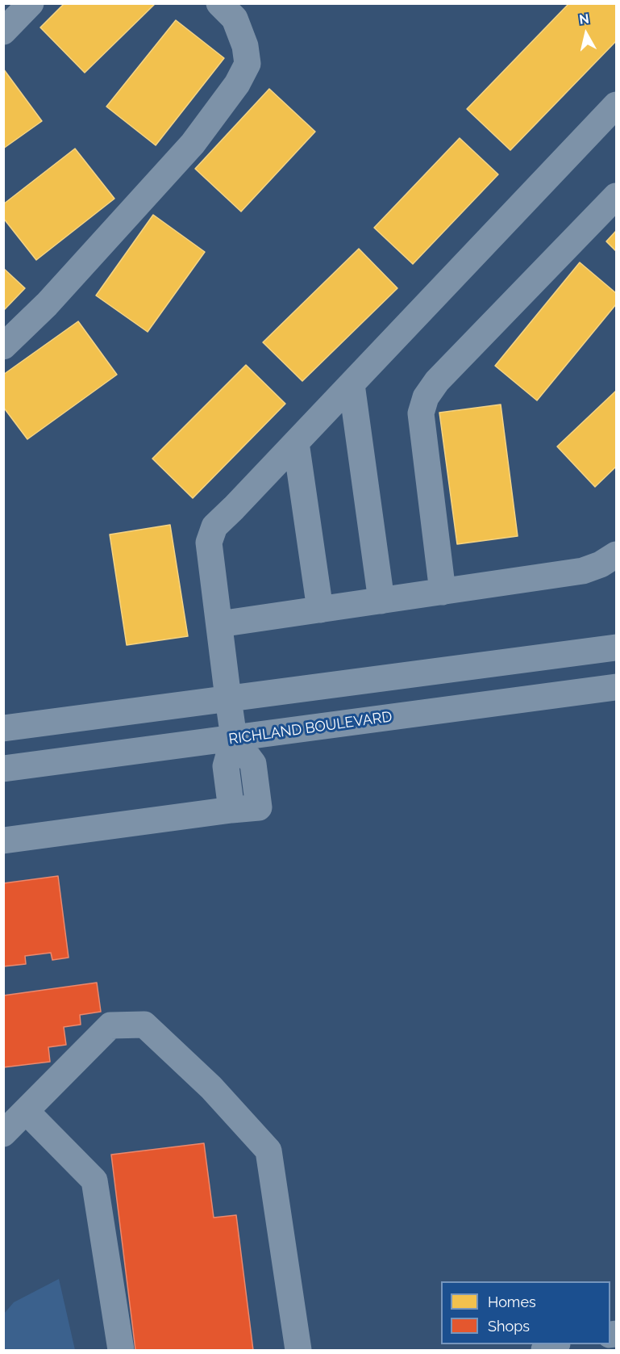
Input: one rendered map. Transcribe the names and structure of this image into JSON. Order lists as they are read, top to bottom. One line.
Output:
{"streets":{"street":["RICHLAND BOULEVARD"]},"legend":["Homes","Shops"],"north":"top"}
